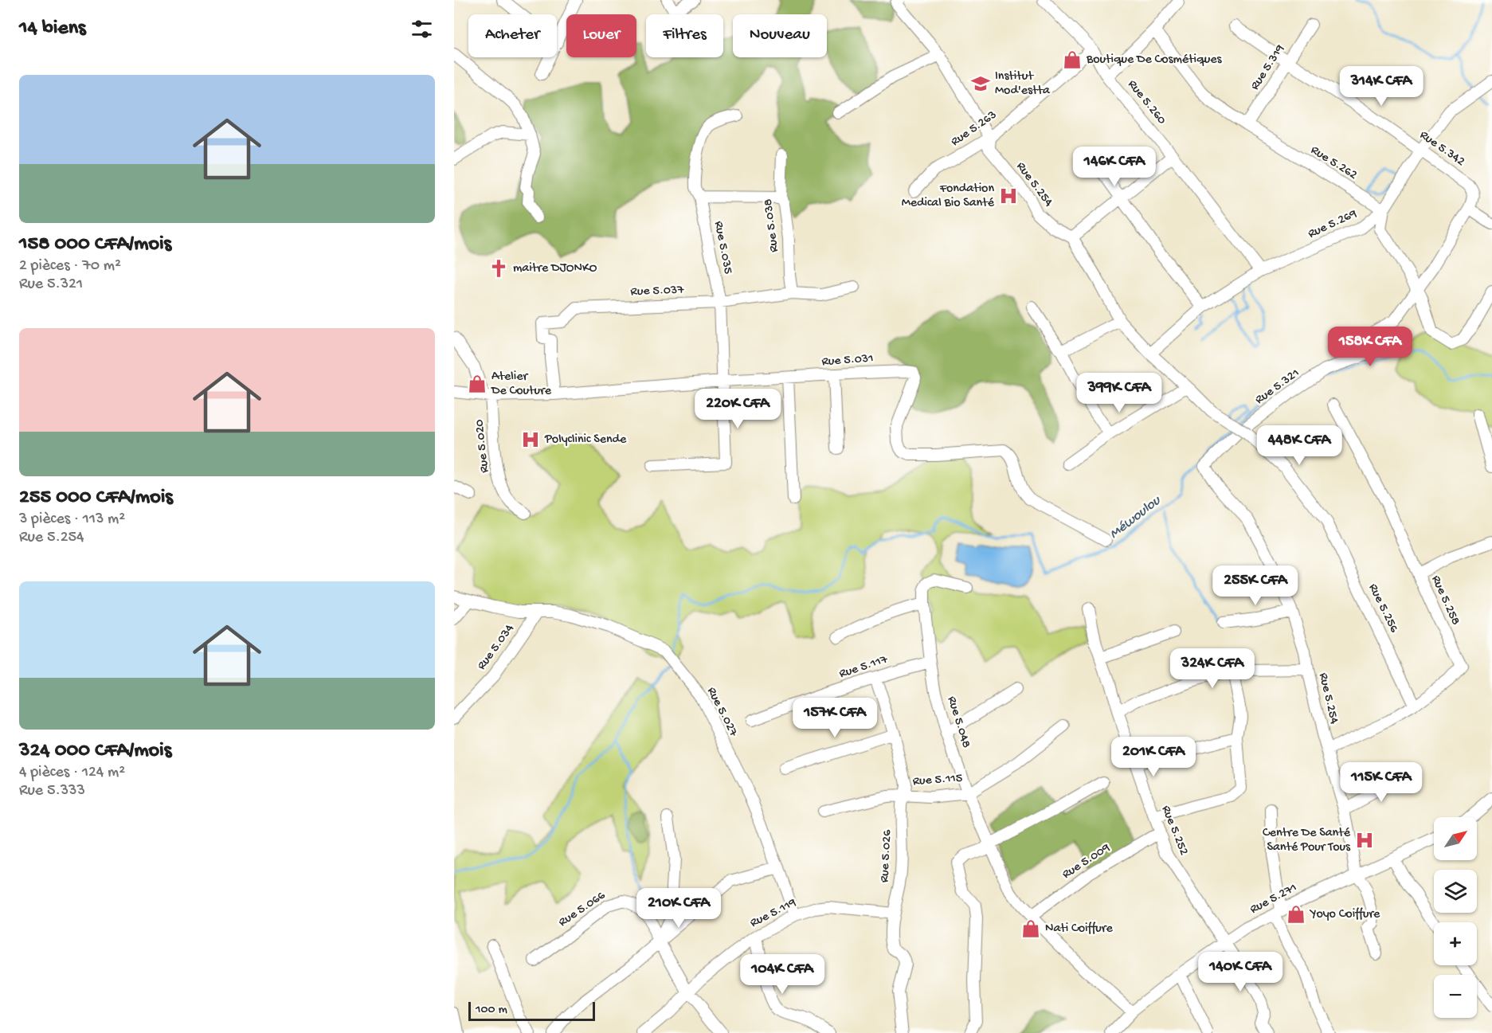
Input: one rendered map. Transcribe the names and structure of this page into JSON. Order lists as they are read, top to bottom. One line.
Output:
{"streets":{"street":["Rue 5.319","Rue 5.260","Rue 5.263","Rue 5.342","Rue 5.262","Rue 5.254","Rue 5.269","Rue 5.038","Rue 5.035","Rue 5.037","Rue 5.031","Rue 5.321","Rue 5.020","Rue 5.258","Rue 5.256","Rue 5.034","Rue 5.117","Rue 5.027","Rue 5.048","Rue 5.115","Rue 5.252","Rue 5.026","Rue 5.009","Rue 5.271","Rue 5.066","Rue 5.119"]},"crossings":[["Rue 5.319","Rue 5.342"],["Rue 5.319","Rue 5.262"],["Rue 5.260","Rue 5.263"],["Rue 5.260","Rue 5.269"],["Rue 5.263","Rue 5.254"],["Rue 5.342","Rue 5.269"],["Rue 5.342","Rue 5.321"],["Rue 5.262","Rue 5.269"],["Rue 5.254","Rue 5.321"],["Rue 5.254","Rue 5.258"],["Rue 5.254","Rue 5.271"],["Rue 5.038","Rue 5.037"],["Rue 5.035","Rue 5.037"],["Rue 5.035","Rue 5.031"],["Rue 5.037","Rue 5.031"],["Rue 5.031","Rue 5.020"],["Rue 5.258","Rue 5.256"],["Rue 5.034","Rue 5.027"],["Rue 5.117","Rue 5.048"],["Rue 5.117","Rue 5.026"],["Rue 5.027","Rue 5.119"],["Rue 5.048","Rue 5.115"],["Rue 5.048","Rue 5.009"],["Rue 5.048","Rue 5.271"],["Rue 5.115","Rue 5.026"],["Rue 5.252","Rue 5.009"],["Rue 5.252","Rue 5.271"],["Rue 5.026","Rue 5.119"],["Rue 5.066","Rue 5.119"]],"water":["Méwoulou"],"places":{"shop":["Boutique De Cosmétiques","Atelier De Couture","Yoyo Coiffure","Nati Coiffure"],"school or university":["Institut Mod'estta"],"hospital":["Fondation Medical Bio Santé","Polyclinic Sende","Centre De Santé Santé Pour Tous"],"church":["maitre DJONKO"]},"scale_bar":"100 m","north":"top right","page":{"heading":"14 biens","chip":["Acheter","Louer","Filtres","Nouveau"],"list":[{"name":"158 000 CFA/mois","note":"2 pièces · 70 m² · Rue 5.321"},{"name":"255 000 CFA/mois","note":"3 pièces · 113 m² · Rue 5.254"},{"name":"324 000 CFA/mois","note":"4 pièces · 124 m² · Rue 5.333"}],"price":["314K CFA","146K CFA","158K CFA","399K CFA","220K CFA","448K CFA","255K CFA","324K CFA","157K CFA","201K CFA","115K CFA","210K CFA","140K CFA","104K CFA"],"map_buttons":["+","−"],"scale":"100 m"}}
